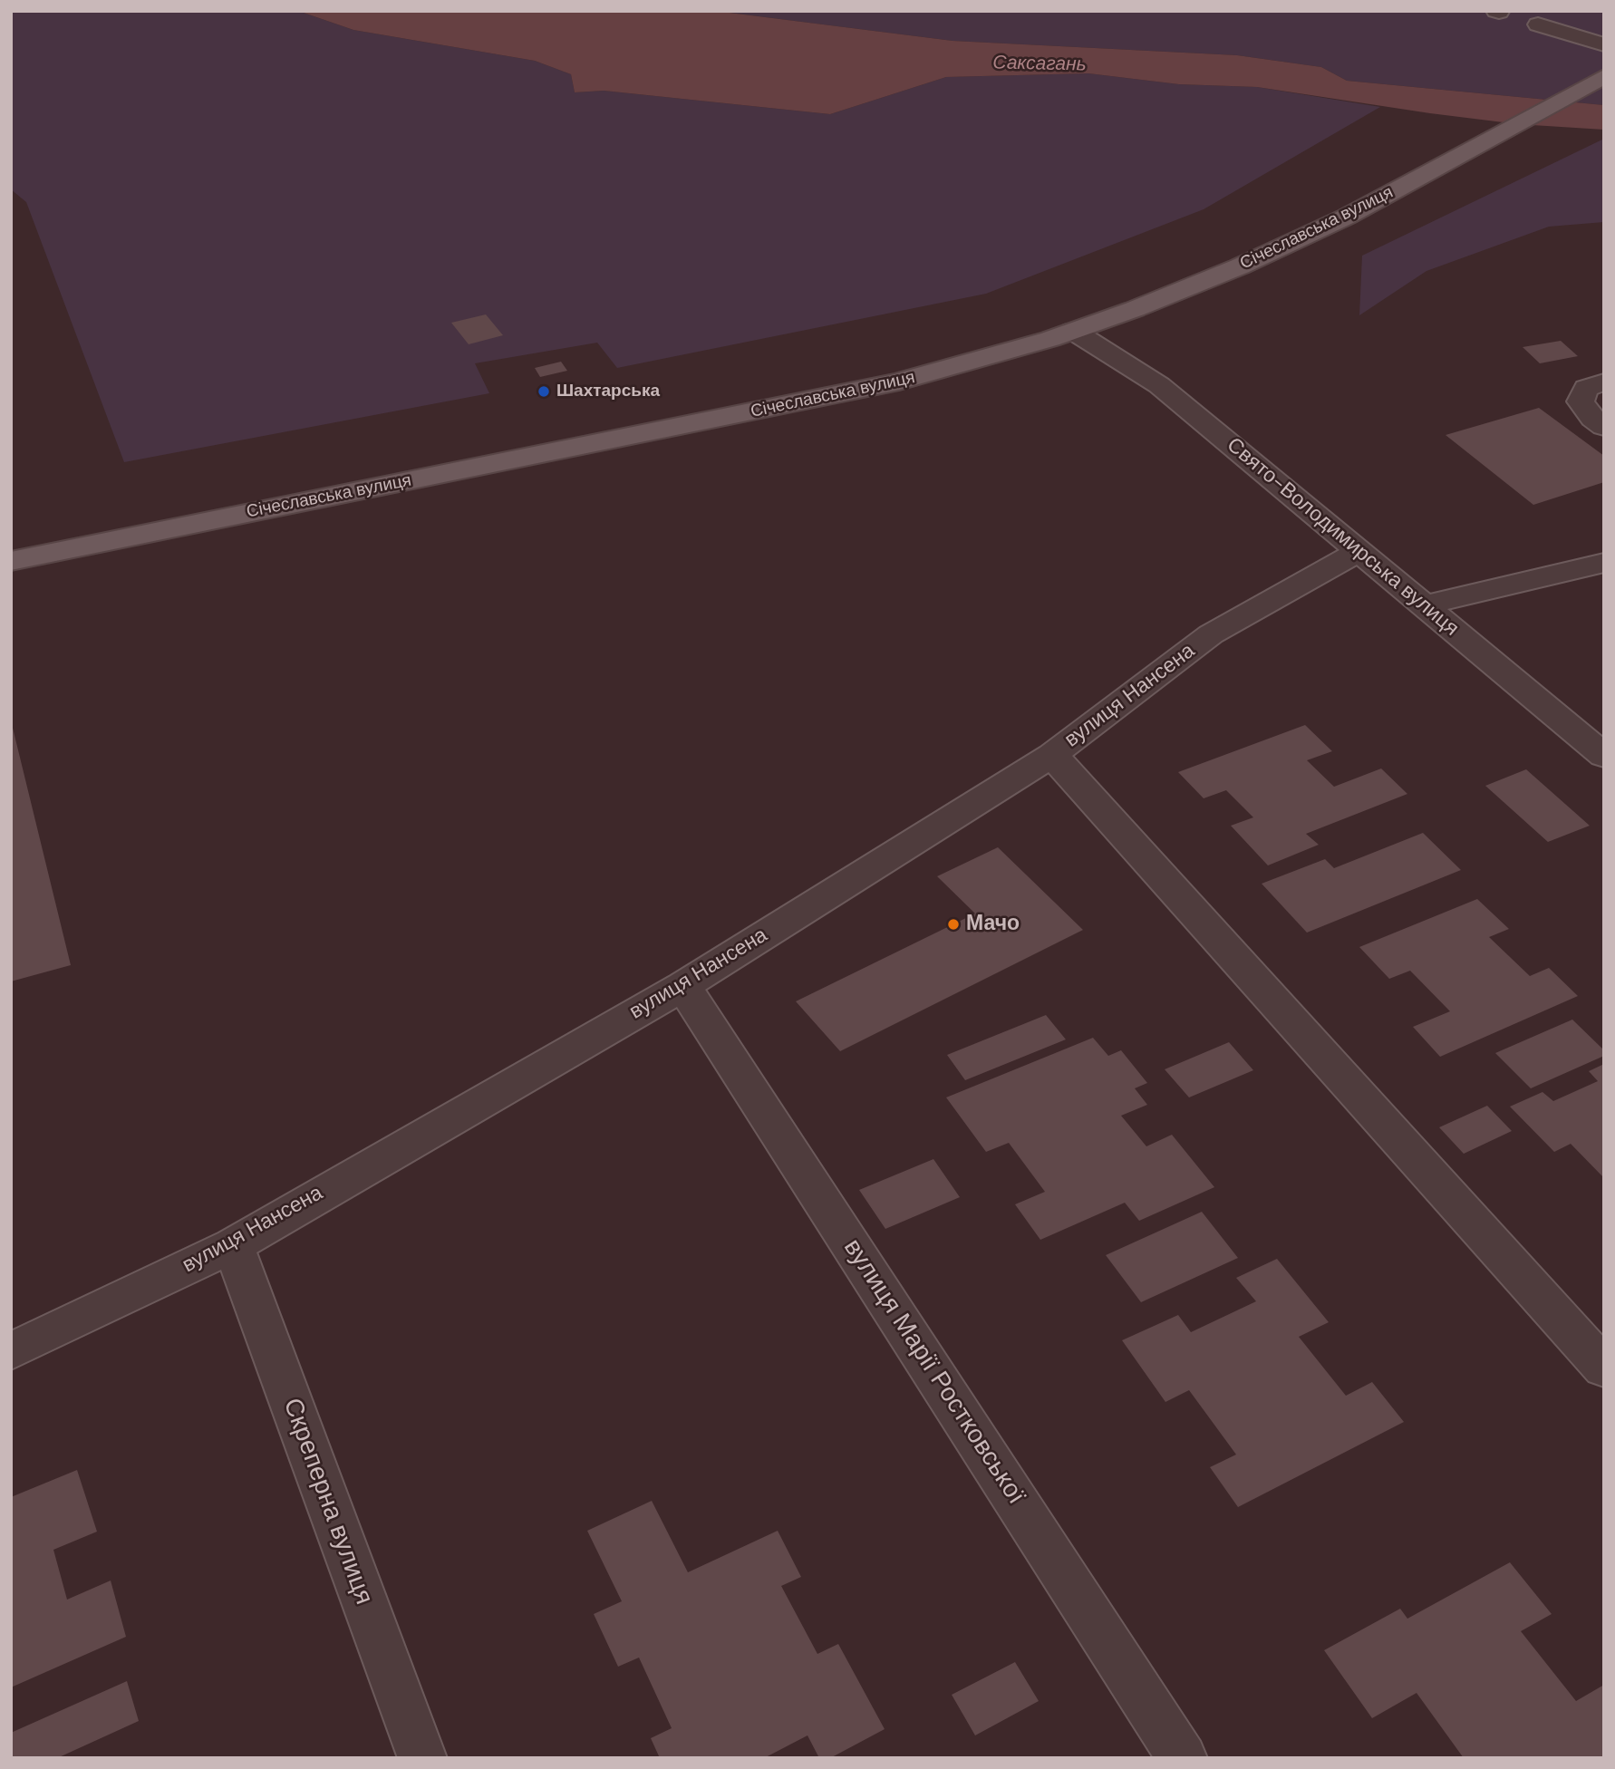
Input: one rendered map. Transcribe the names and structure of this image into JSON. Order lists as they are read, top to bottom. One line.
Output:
{"streets":{"main road":["Січеславська вулиця"],"street":["Свято-Володимирська вулиця","вулиця Нансена","вулиця Марії Ростковської","Скреперна вулиця"]},"crossings":[["Січеславська вулиця","Свято-Володимирська вулиця"],["Свято-Володимирська вулиця","вулиця Нансена"],["вулиця Нансена","вулиця Марії Ростковської"],["вулиця Нансена","Скреперна вулиця"]],"water":["Саксагань"],"places":["Шахтарська","Мачо"]}
